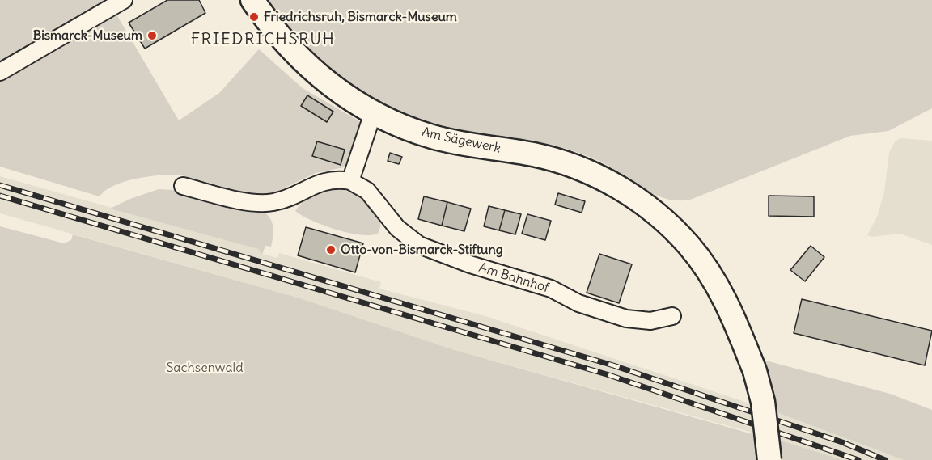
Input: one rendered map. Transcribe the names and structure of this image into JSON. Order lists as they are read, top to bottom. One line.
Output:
{"streets":{"main road":["Am Sägewerk"],"street":["Am Bahnhof"]},"districts":["FRIEDRICHSRUH"],"parks":["Sachsenwald"],"places":["Friedrichsruh, Bismarck-Museum","Bismarck-Museum","Otto-von-Bismarck-Stiftung"]}
